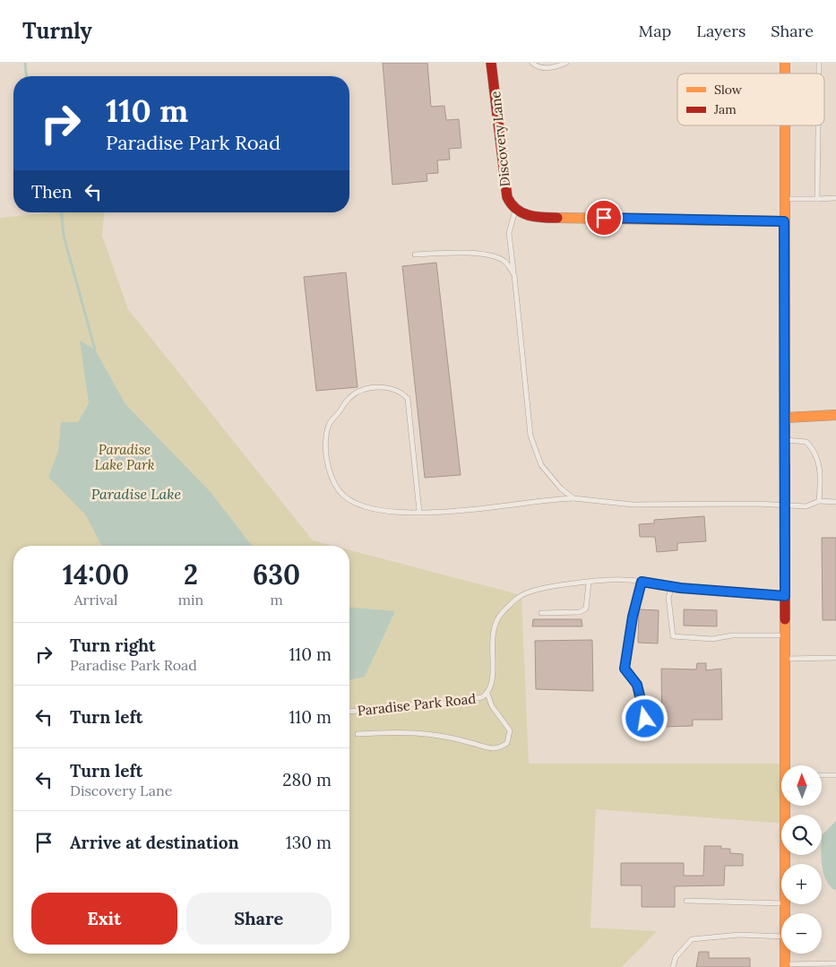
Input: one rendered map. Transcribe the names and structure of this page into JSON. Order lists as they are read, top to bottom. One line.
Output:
{"streets":{"street":["Discovery Lane"],"lane":["Paradise Park Road"]},"water":["Paradise Lake"],"parks":["Paradise Lake Park"],"legend":["Slow","Jam"],"north":"top","page":{"header":"Turnly","nav":["Map","Layers","Share"],"turn":["110 m","Paradise Park Road"],"then":"Then","eta":["14:00","Arrival","2","min","630","m"],"list":[{"name":"Turn right","note":"Paradise Park Road","value":"110 m"},{"name":"Turn left","value":"110 m"},{"name":"Turn left","note":"Discovery Lane","value":"280 m"},{"name":"Arrive at destination","value":"130 m"}],"map_buttons":["+","−"],"buttons":["Exit","Share"]}}
